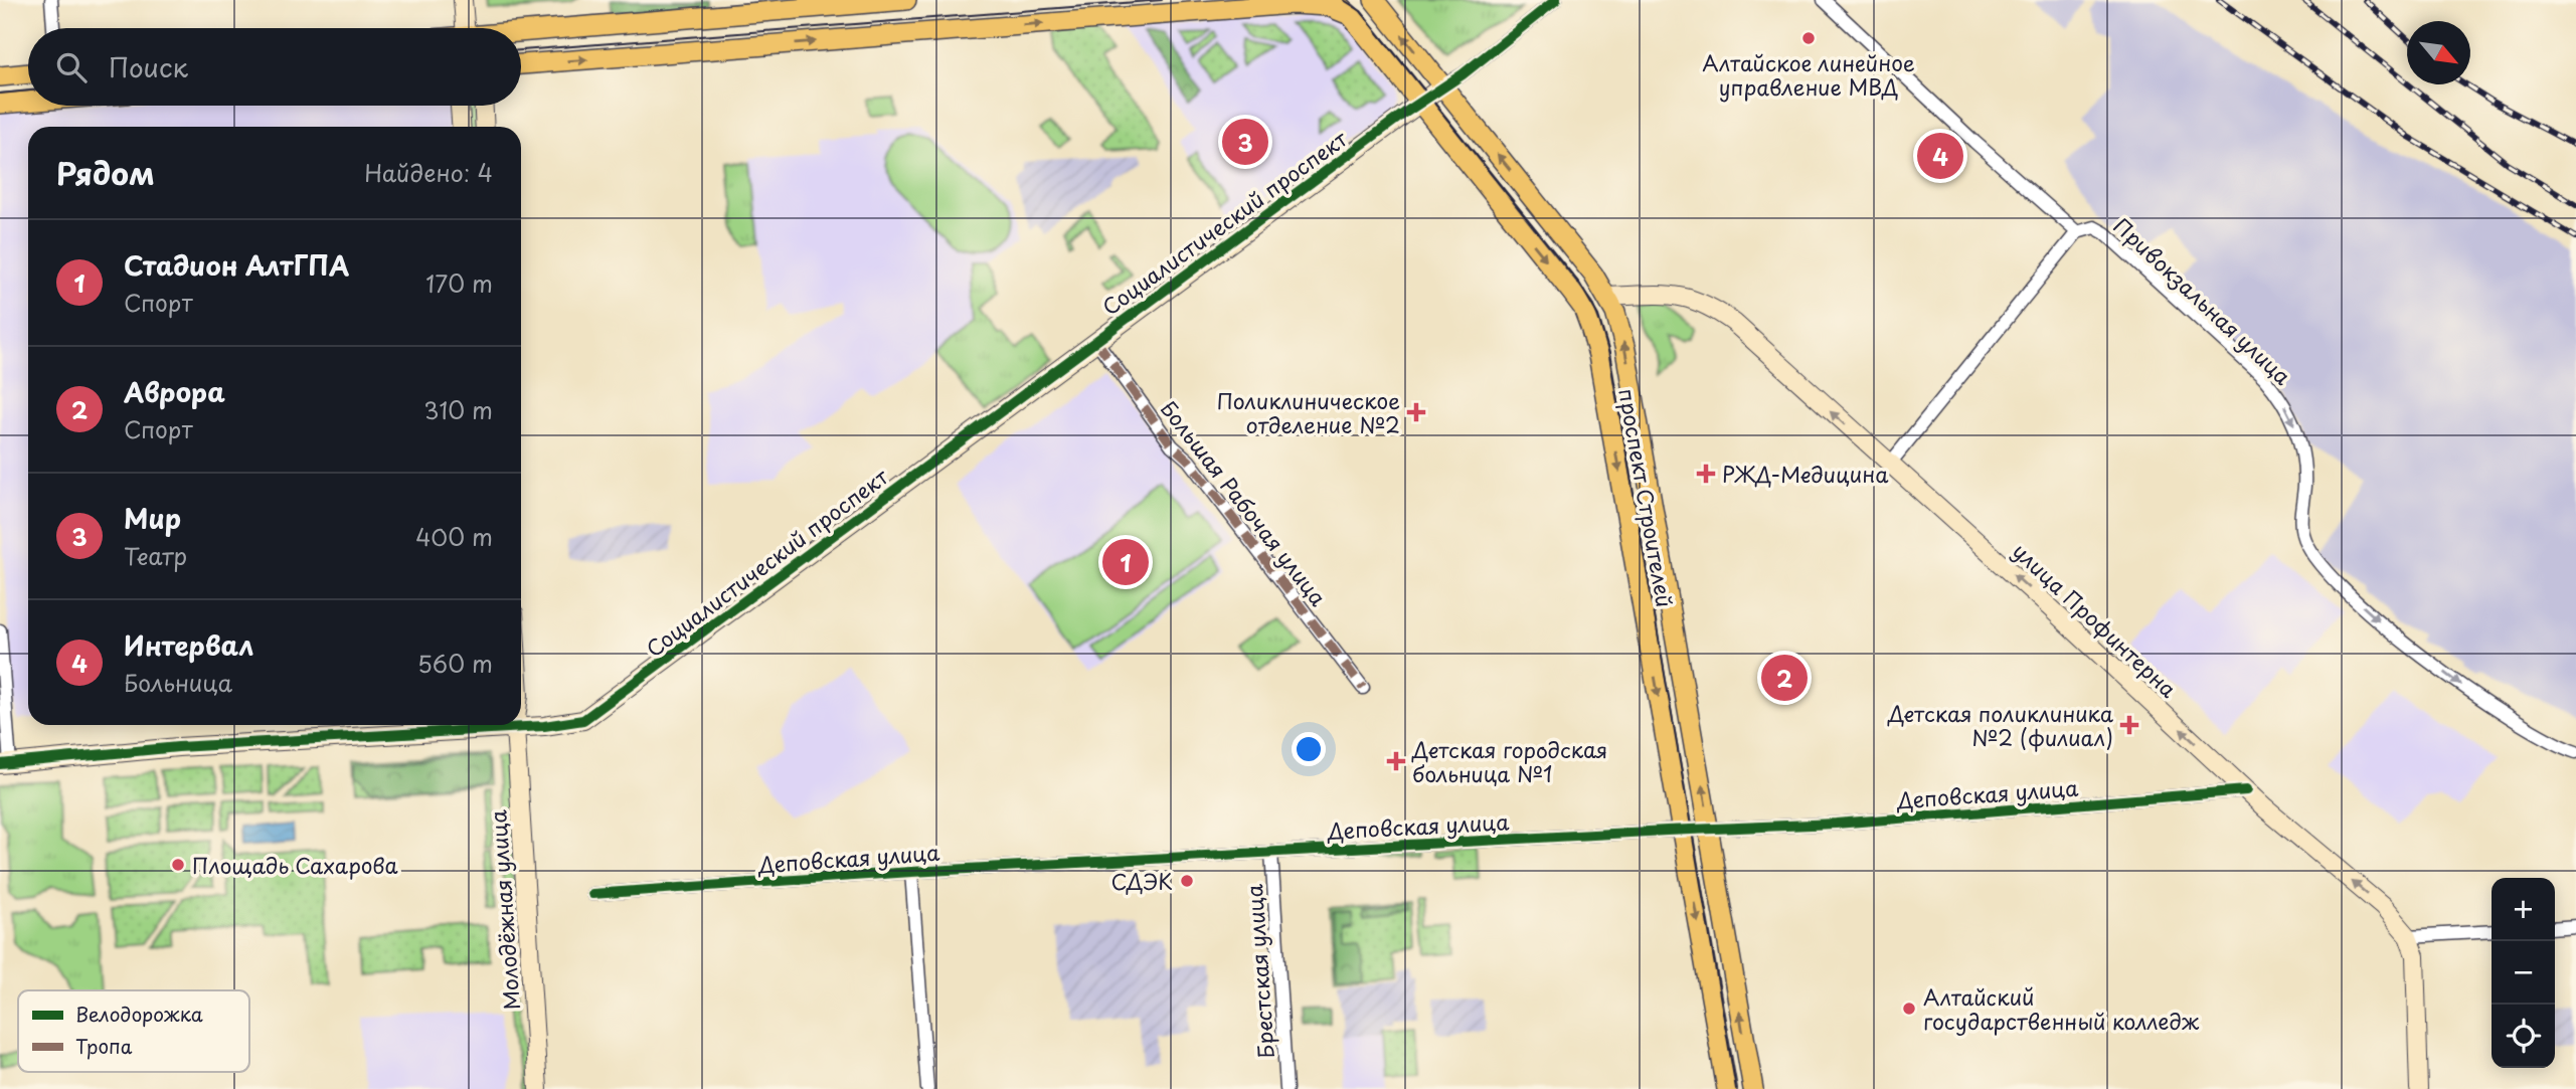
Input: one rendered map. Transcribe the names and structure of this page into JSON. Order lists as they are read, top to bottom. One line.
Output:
{"streets":{"main road":["проспект Строителей"],"street":["Социалистический проспект","Привокзальная улица","Большая Рабочая улица","улица Профинтерна","Деповская улица","Молодёжная улица","Брестская улица"]},"crossings":[["Социалистический проспект","проспект Строителей"],["Социалистический проспект","Большая Рабочая улица"],["проспект Строителей","улица Профинтерна"],["проспект Строителей","Деповская улица"],["улица Профинтерна","Деповская улица"],["Деповская улица","Брестская улица"]],"one_way":["Привокзальная улица","улица Профинтерна"],"places":{"other":["Алтайское линейное управление МВД","Площадь Сахарова","СДЭК","Алтайский государственный колледж"],"health":["Поликлиническое отделение №2","РЖД-Медицина","Детская поликлиника №2 (филиал)","Детская городская больница №1"]},"legend":["Велодорожка","Тропа"],"north":"bottom right","page":{"search":"Поиск","pins":["3","4","1","2"],"heading":["Рядом","Найдено: 4"],"list":[{"mark":"1","name":"Стадион АлтГПА","note":"Спорт","value":"170 m"},{"mark":"2","name":"Аврора","note":"Спорт","value":"310 m"},{"mark":"3","name":"Мир","note":"Театр","value":"400 m"},{"mark":"4","name":"Интервал","note":"Больница","value":"560 m"}],"map_buttons":["+","−"]}}
